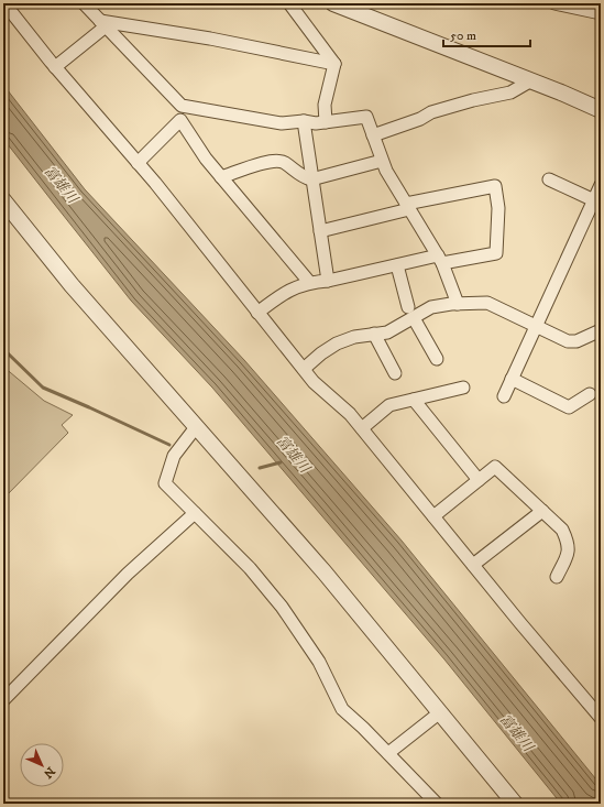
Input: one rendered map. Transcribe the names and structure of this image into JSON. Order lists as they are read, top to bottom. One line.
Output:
{"water":["富雄川"],"scale_bar":"50 m","north":"bottom right"}
